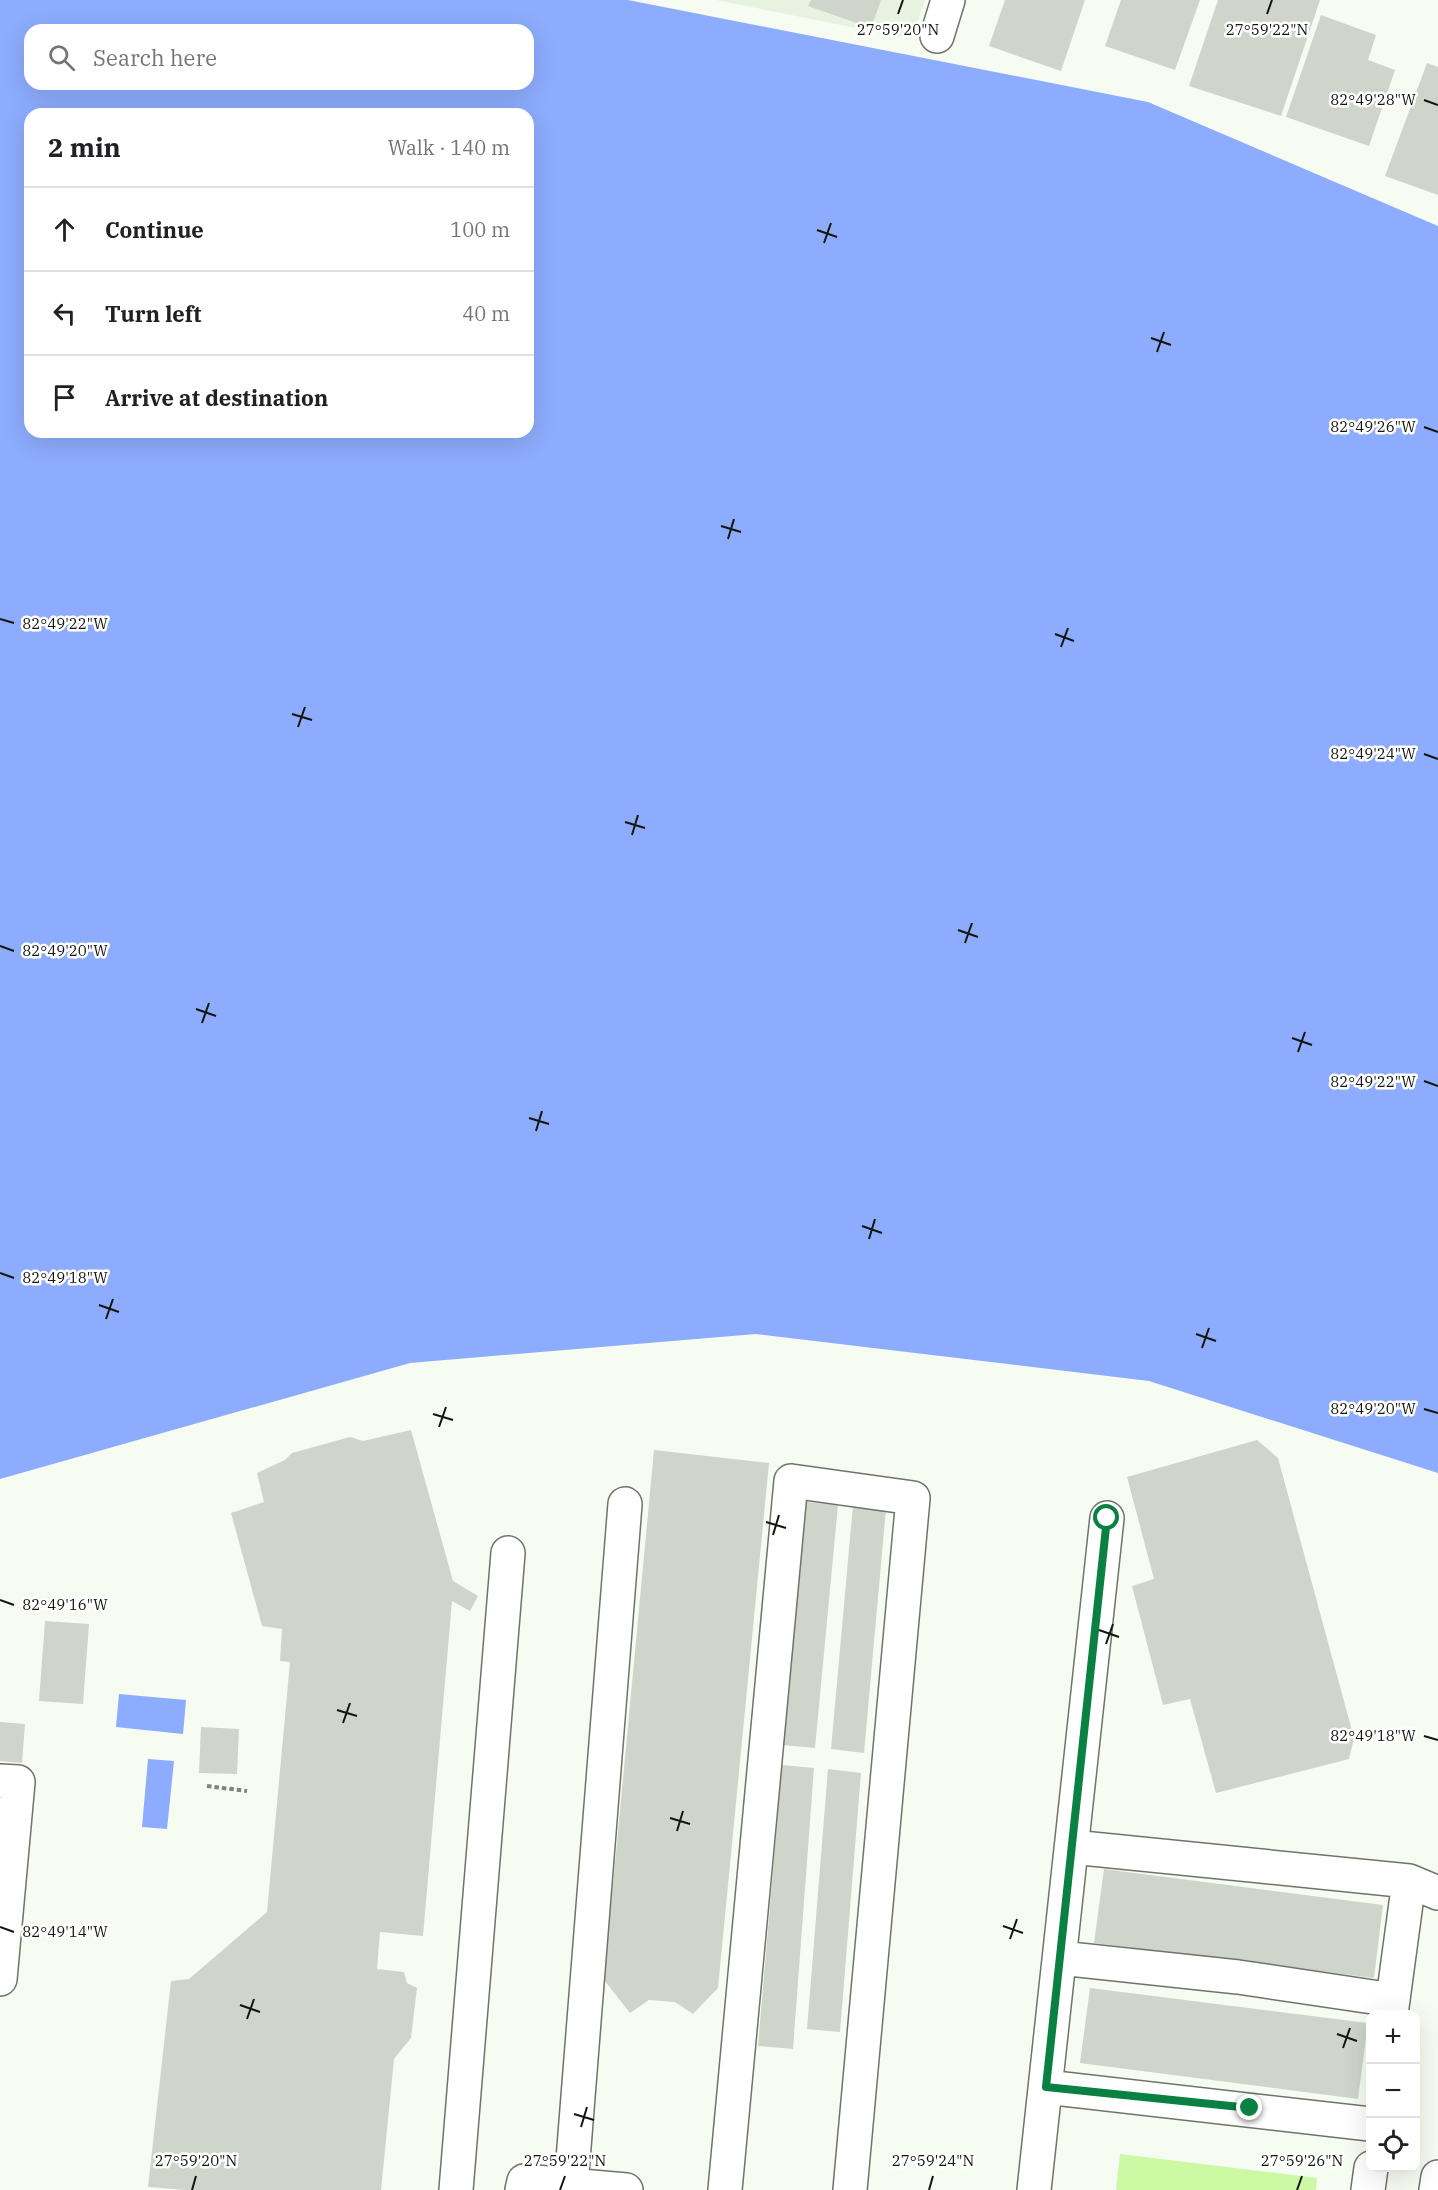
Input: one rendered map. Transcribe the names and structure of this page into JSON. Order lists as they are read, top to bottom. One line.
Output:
{"page":{"search":"Search here","heading":["2 min","Walk · 140 m"],"list":[["Continue","100 m"],["Turn left","40 m"],"Arrive at destination"],"map_buttons":["+","−"]},"coordinates":["27°59'20\"N","27°59'22\"N","82°49'28\"W","82°49'26\"W","82°49'22\"W","82°49'24\"W","82°49'20\"W","82°49'18\"W","82°49'16\"W","82°49'14\"W","27°59'24\"N","27°59'26\"N"]}
